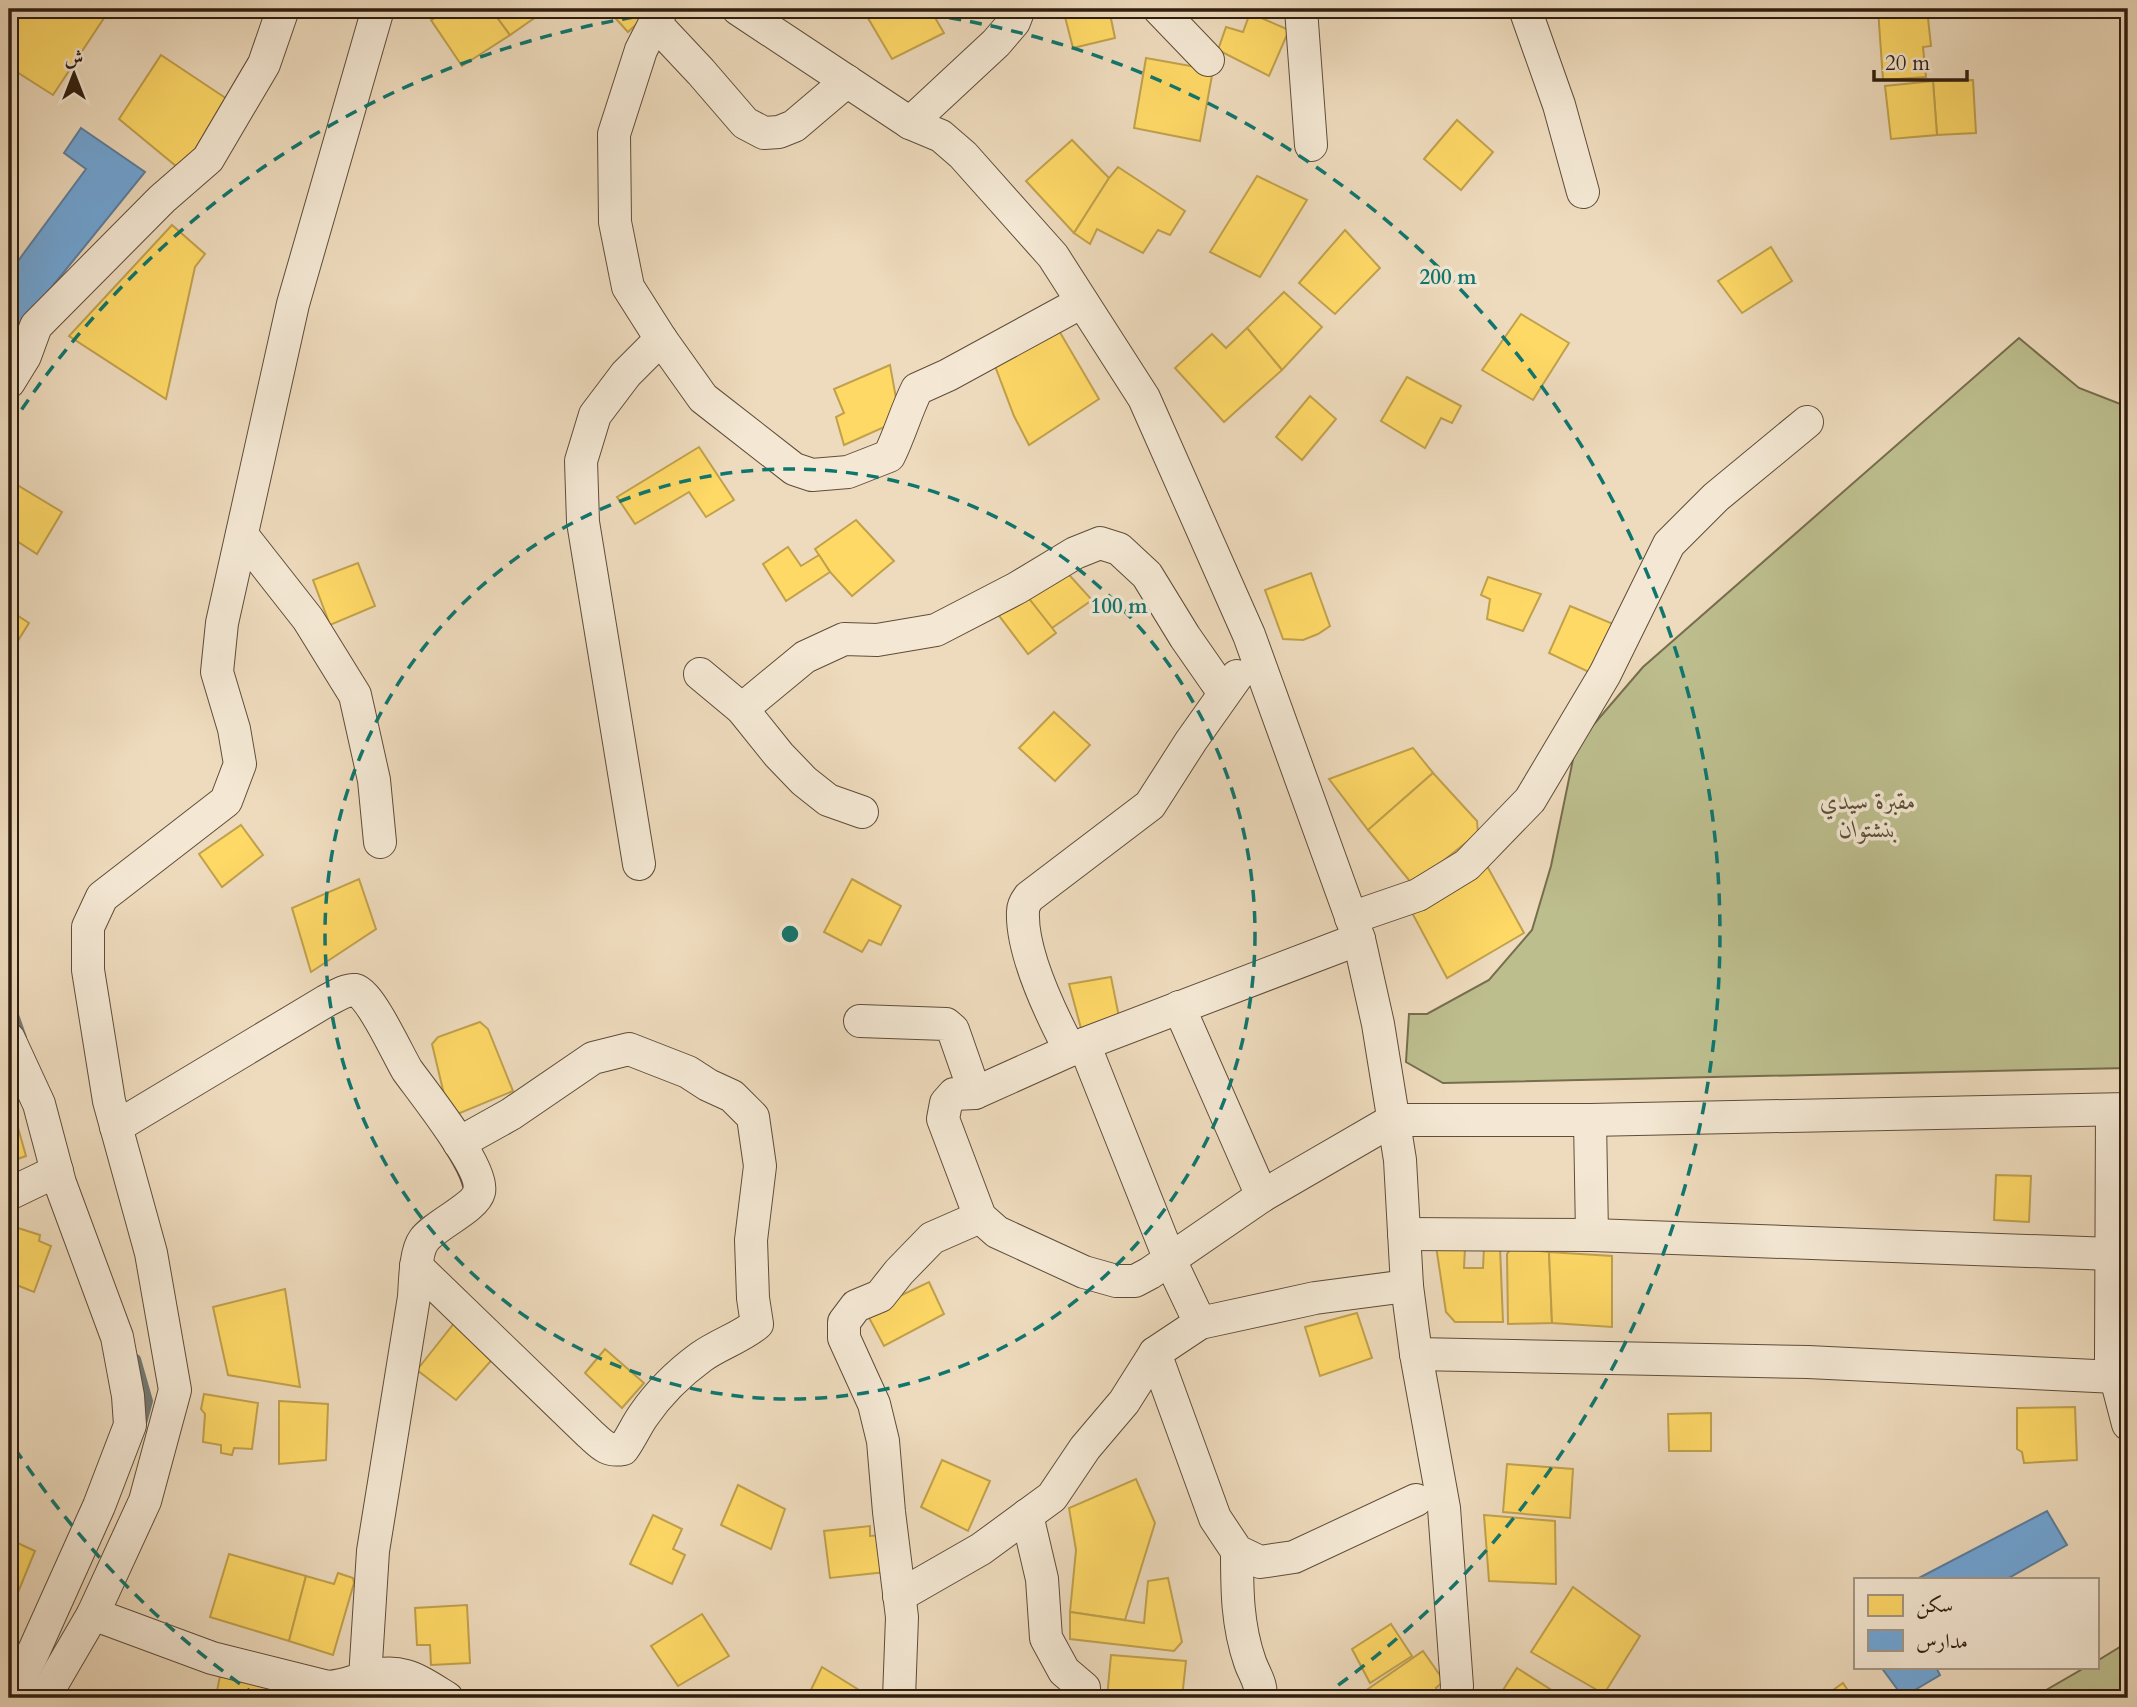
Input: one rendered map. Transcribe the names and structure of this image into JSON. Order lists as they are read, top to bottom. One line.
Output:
{"parks":["مقبرة سيدي بنشتوان"],"legend":["سكن","مدارس"],"scale_bar":"20 m","north":"top","rings":["200 m","100 m"]}
